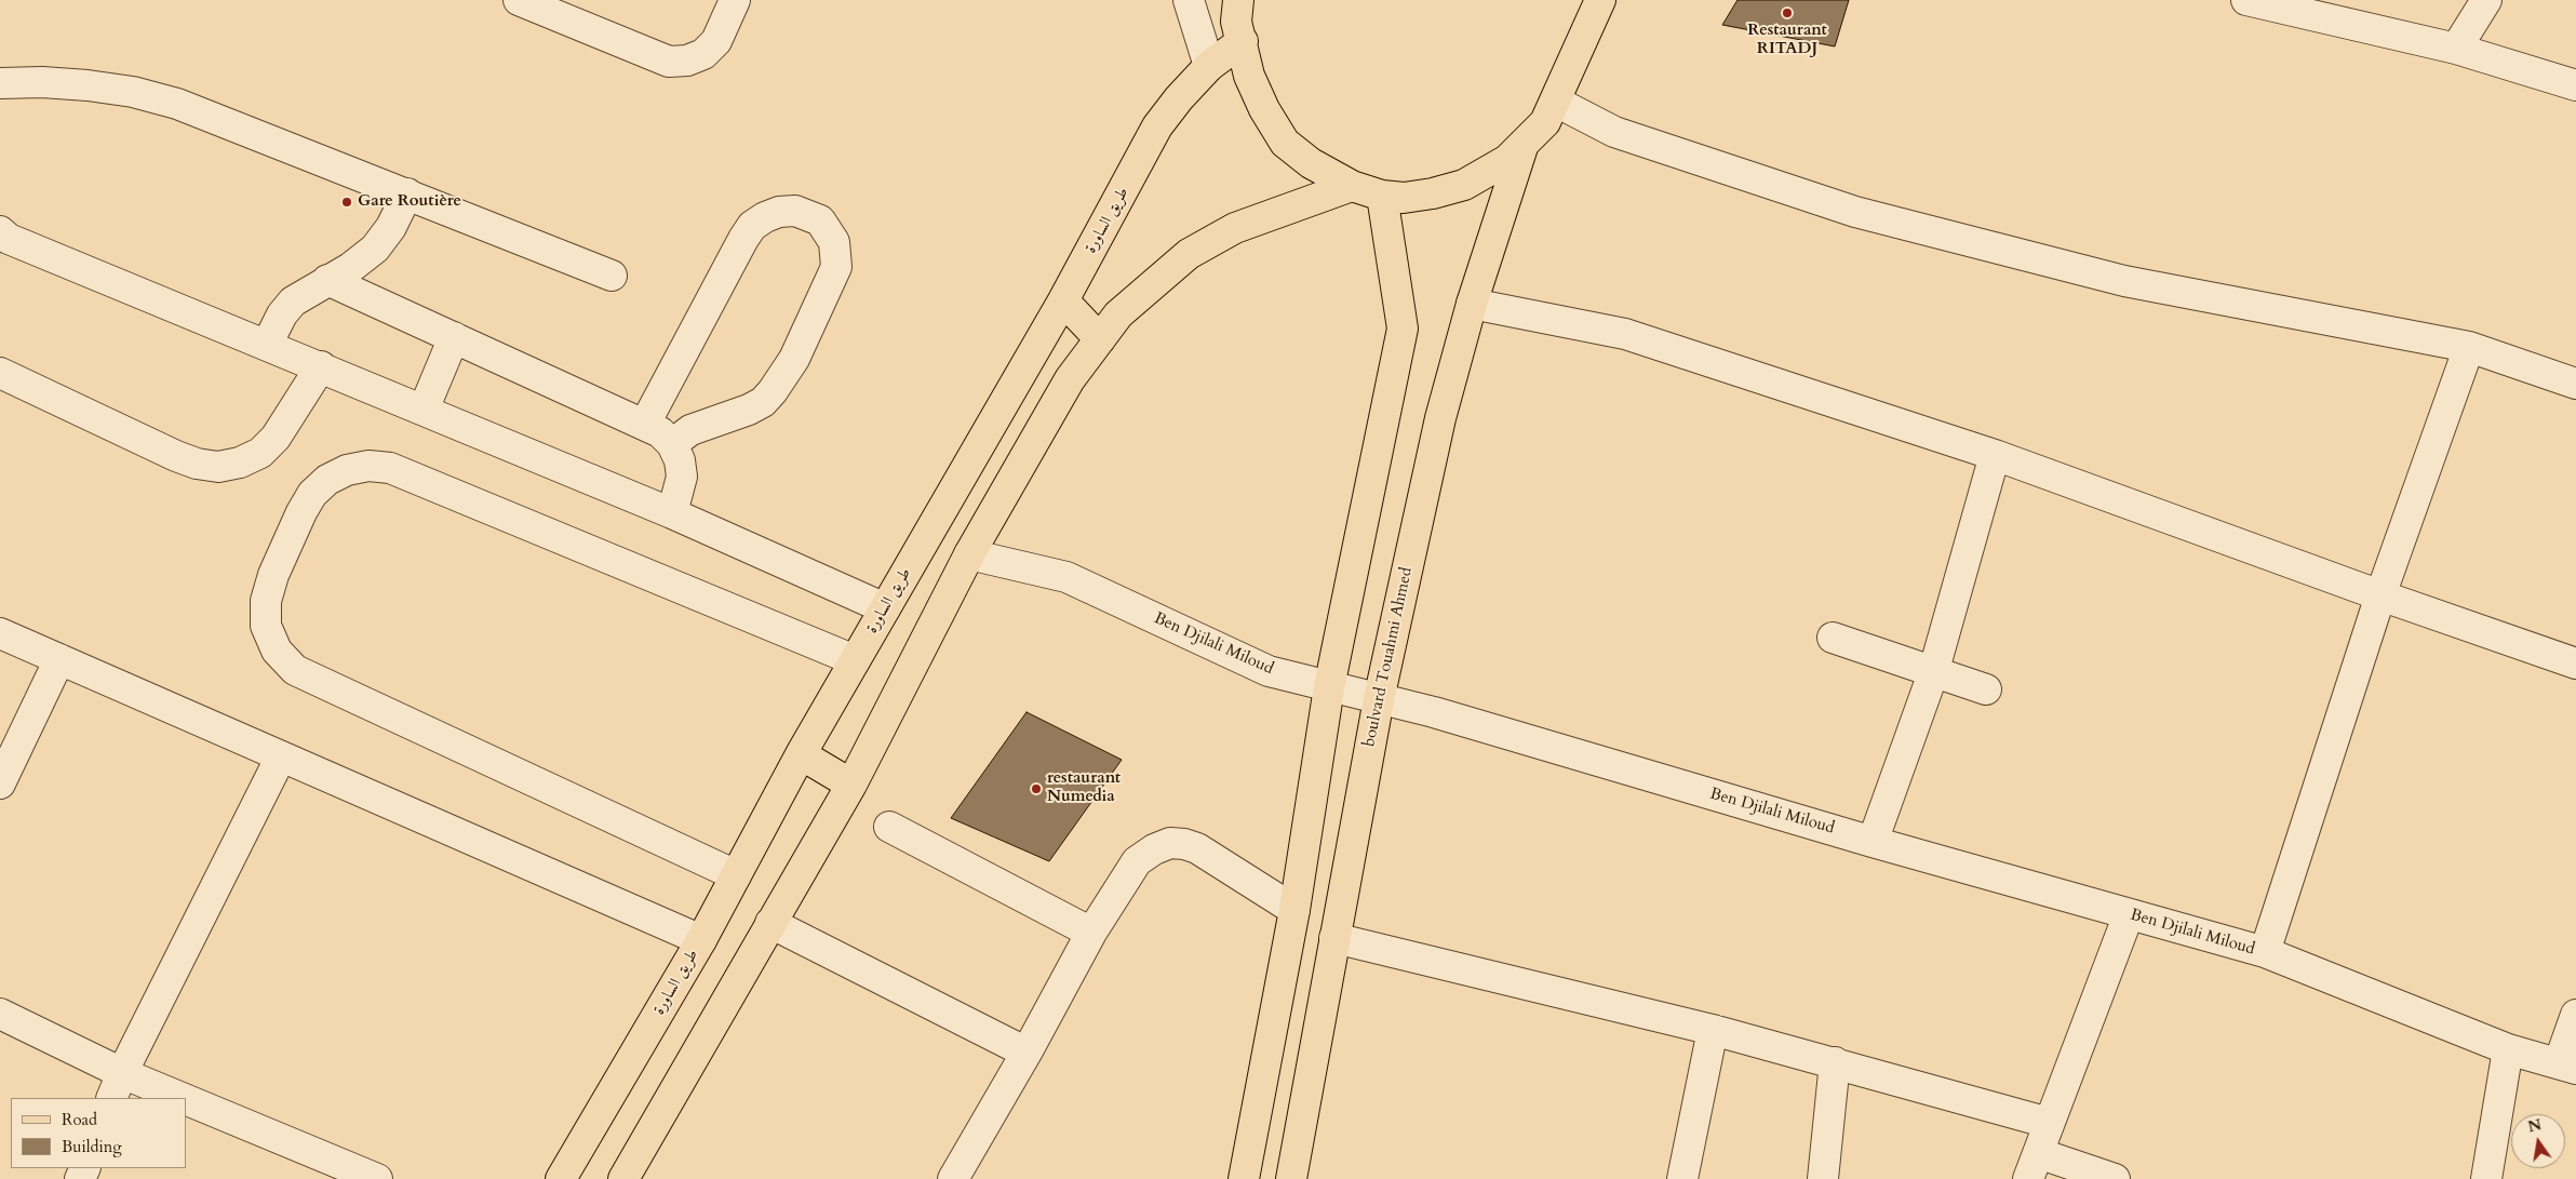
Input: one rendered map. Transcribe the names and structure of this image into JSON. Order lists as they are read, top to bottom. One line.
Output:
{"streets":{"main road":["طريق الساورة","boulvard Touahmi Ahmed"],"street":["Ben Djilali Miloud"]},"crossings":[["Ben Djilali Miloud","boulvard Touahmi Ahmed"]],"places":["Restaurant RITADJ","Gare Routière","restaurant Numedia"],"legend":["Road","Building"],"north":"top"}
